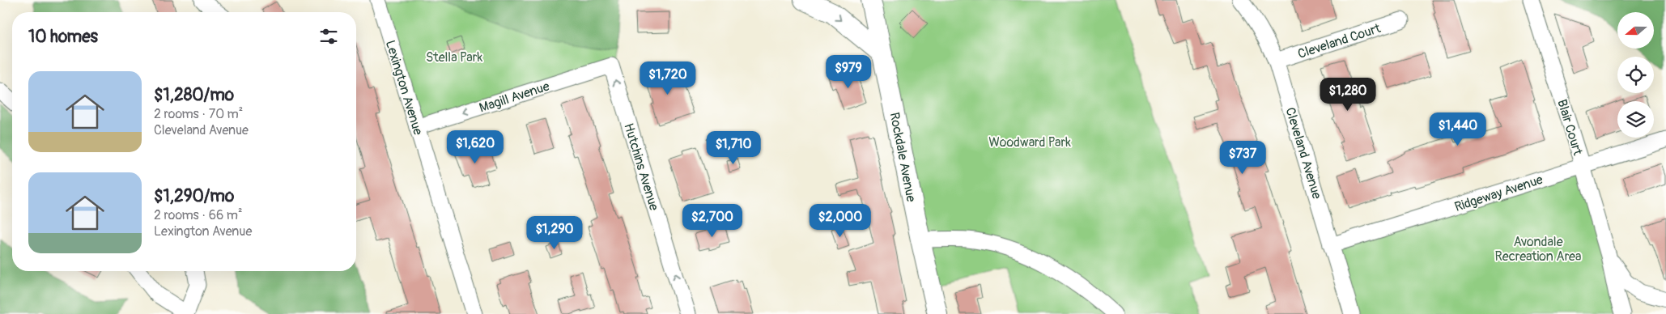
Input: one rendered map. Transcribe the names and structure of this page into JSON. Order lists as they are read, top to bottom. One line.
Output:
{"streets":{"street":["Cleveland Court","Lexington Avenue","Magill Avenue","Blair Court","Cleveland Avenue","Rockdale Avenue","Hutchins Avenue","Ridgeway Avenue"]},"crossings":[["Cleveland Court","Cleveland Avenue"],["Lexington Avenue","Magill Avenue"],["Magill Avenue","Hutchins Avenue"],["Blair Court","Ridgeway Avenue"],["Cleveland Avenue","Ridgeway Avenue"]],"one_way":["Magill Avenue","Hutchins Avenue"],"parks":["Stella Park","Woodward Park","Avondale Recreation Area"],"north":"left","page":{"heading":"10 homes","price":["$979","$1,720","$1,280","$1,440","$1,620","$1,710","$737","$2,700","$2,000","$1,290"],"list":[{"name":"$1,280/mo","note":"2 rooms · 70 m² · Cleveland Avenue"},{"name":"$1,290/mo","note":"2 rooms · 66 m² · Lexington Avenue"}]}}
